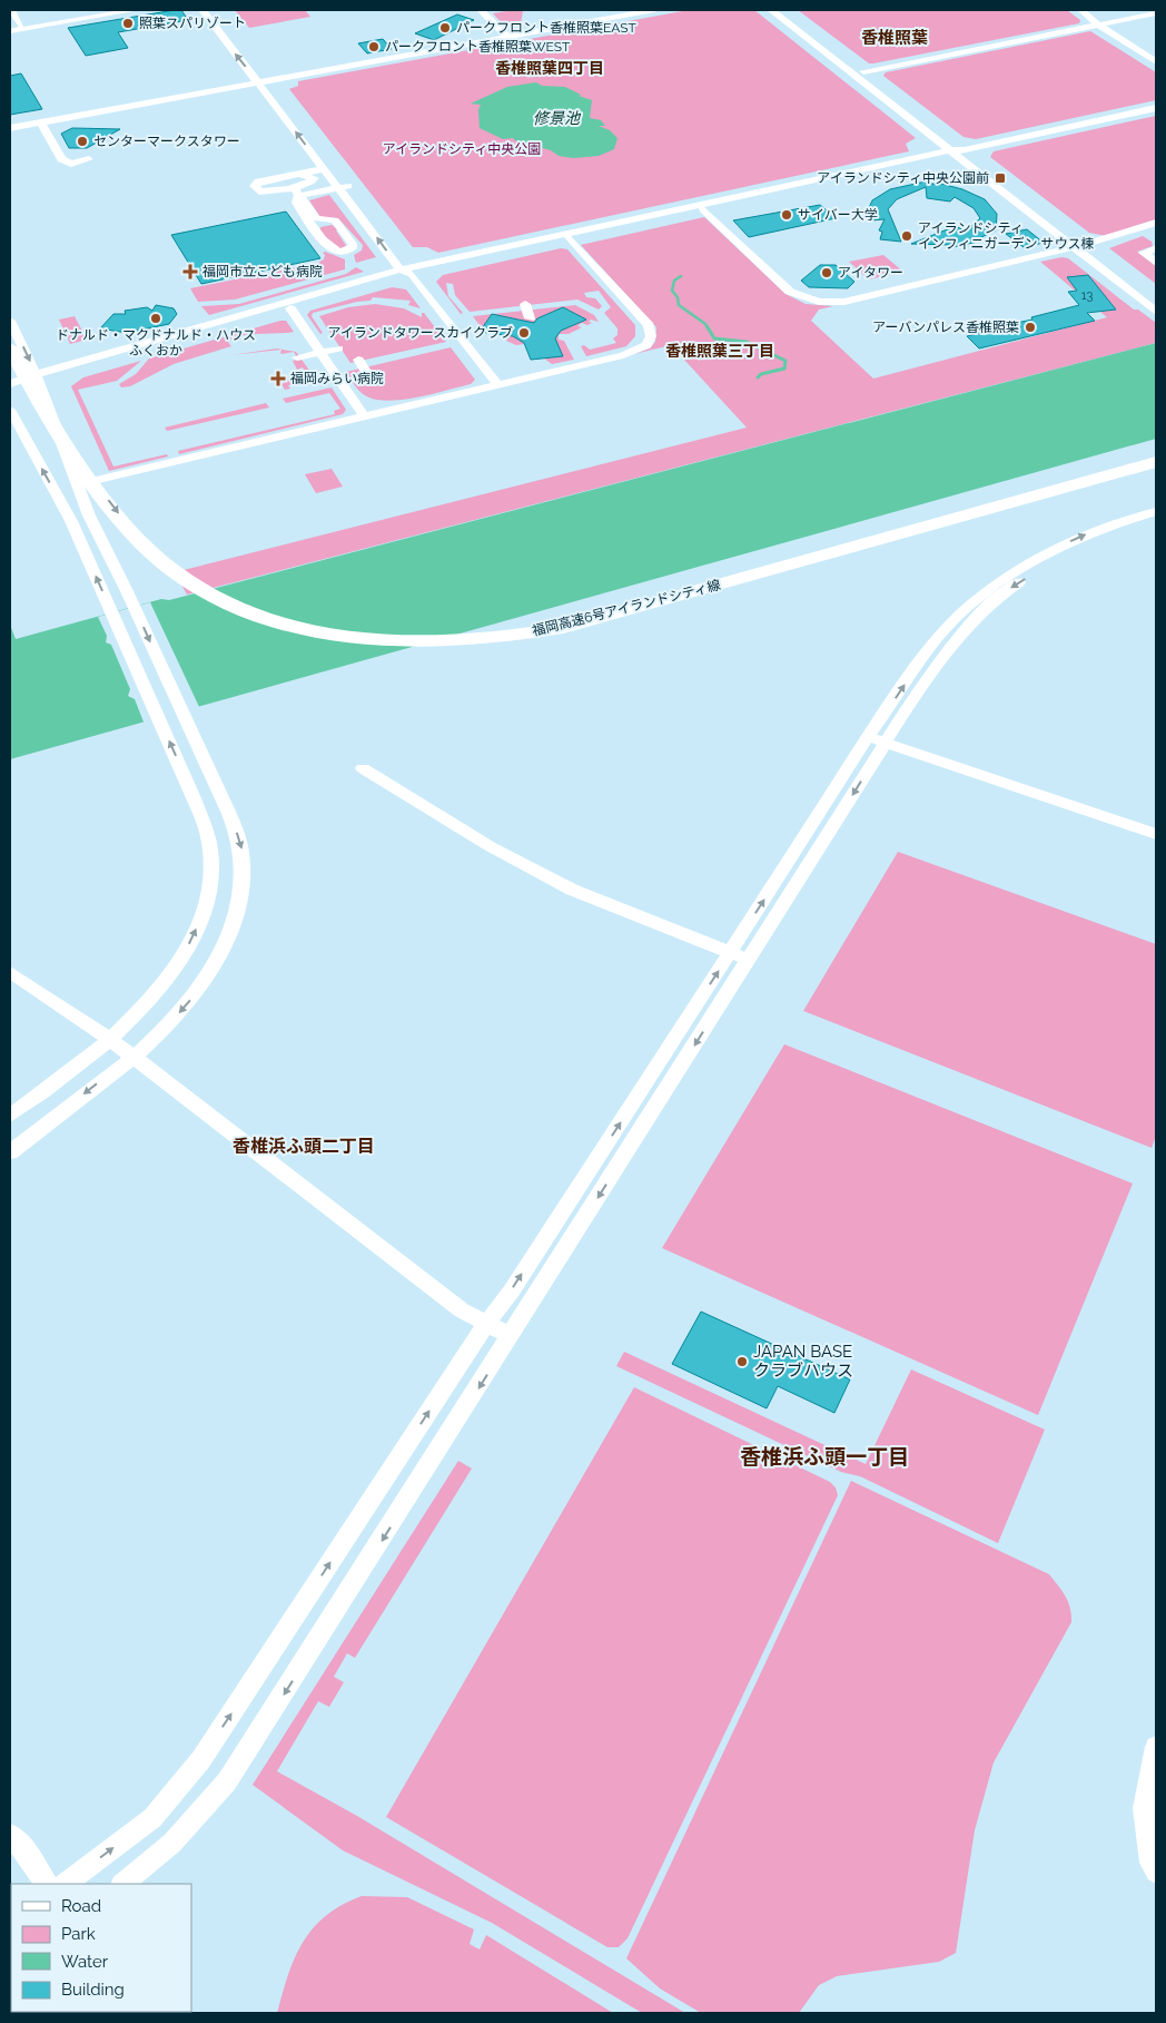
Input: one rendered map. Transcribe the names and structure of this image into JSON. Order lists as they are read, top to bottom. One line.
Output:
{"streets":{"highway":["福岡高速6号アイランドシティ線"]},"one_way":["福岡高速6号アイランドシティ線"],"districts":["香椎照葉","香椎照葉四丁目","香椎照葉三丁目","香椎浜ふ頭二丁目","香椎浜ふ頭一丁目"],"water":["修景池"],"parks":["アイランドシティ中央公園"],"places":{"other":["照葉スパリゾート","パークフロント香椎照葉EAST","パークフロント香椎照葉WEST","センターマークスタワー","サイバー大学","アイランドシティ インフィニガーデン サウス棟","アイタワー","ドナルド・マクドナルド・ハウス ふくおか","アーバンパレス香椎照葉","アイランドタワースカイクラブ","JAPAN BASE クラブハウス"],"transit":["アイランドシティ中央公園前"],"health":["福岡市立こども病院","福岡みらい病院"]},"house_numbers":["13"],"legend":["Road","Park","Water","Building"]}
